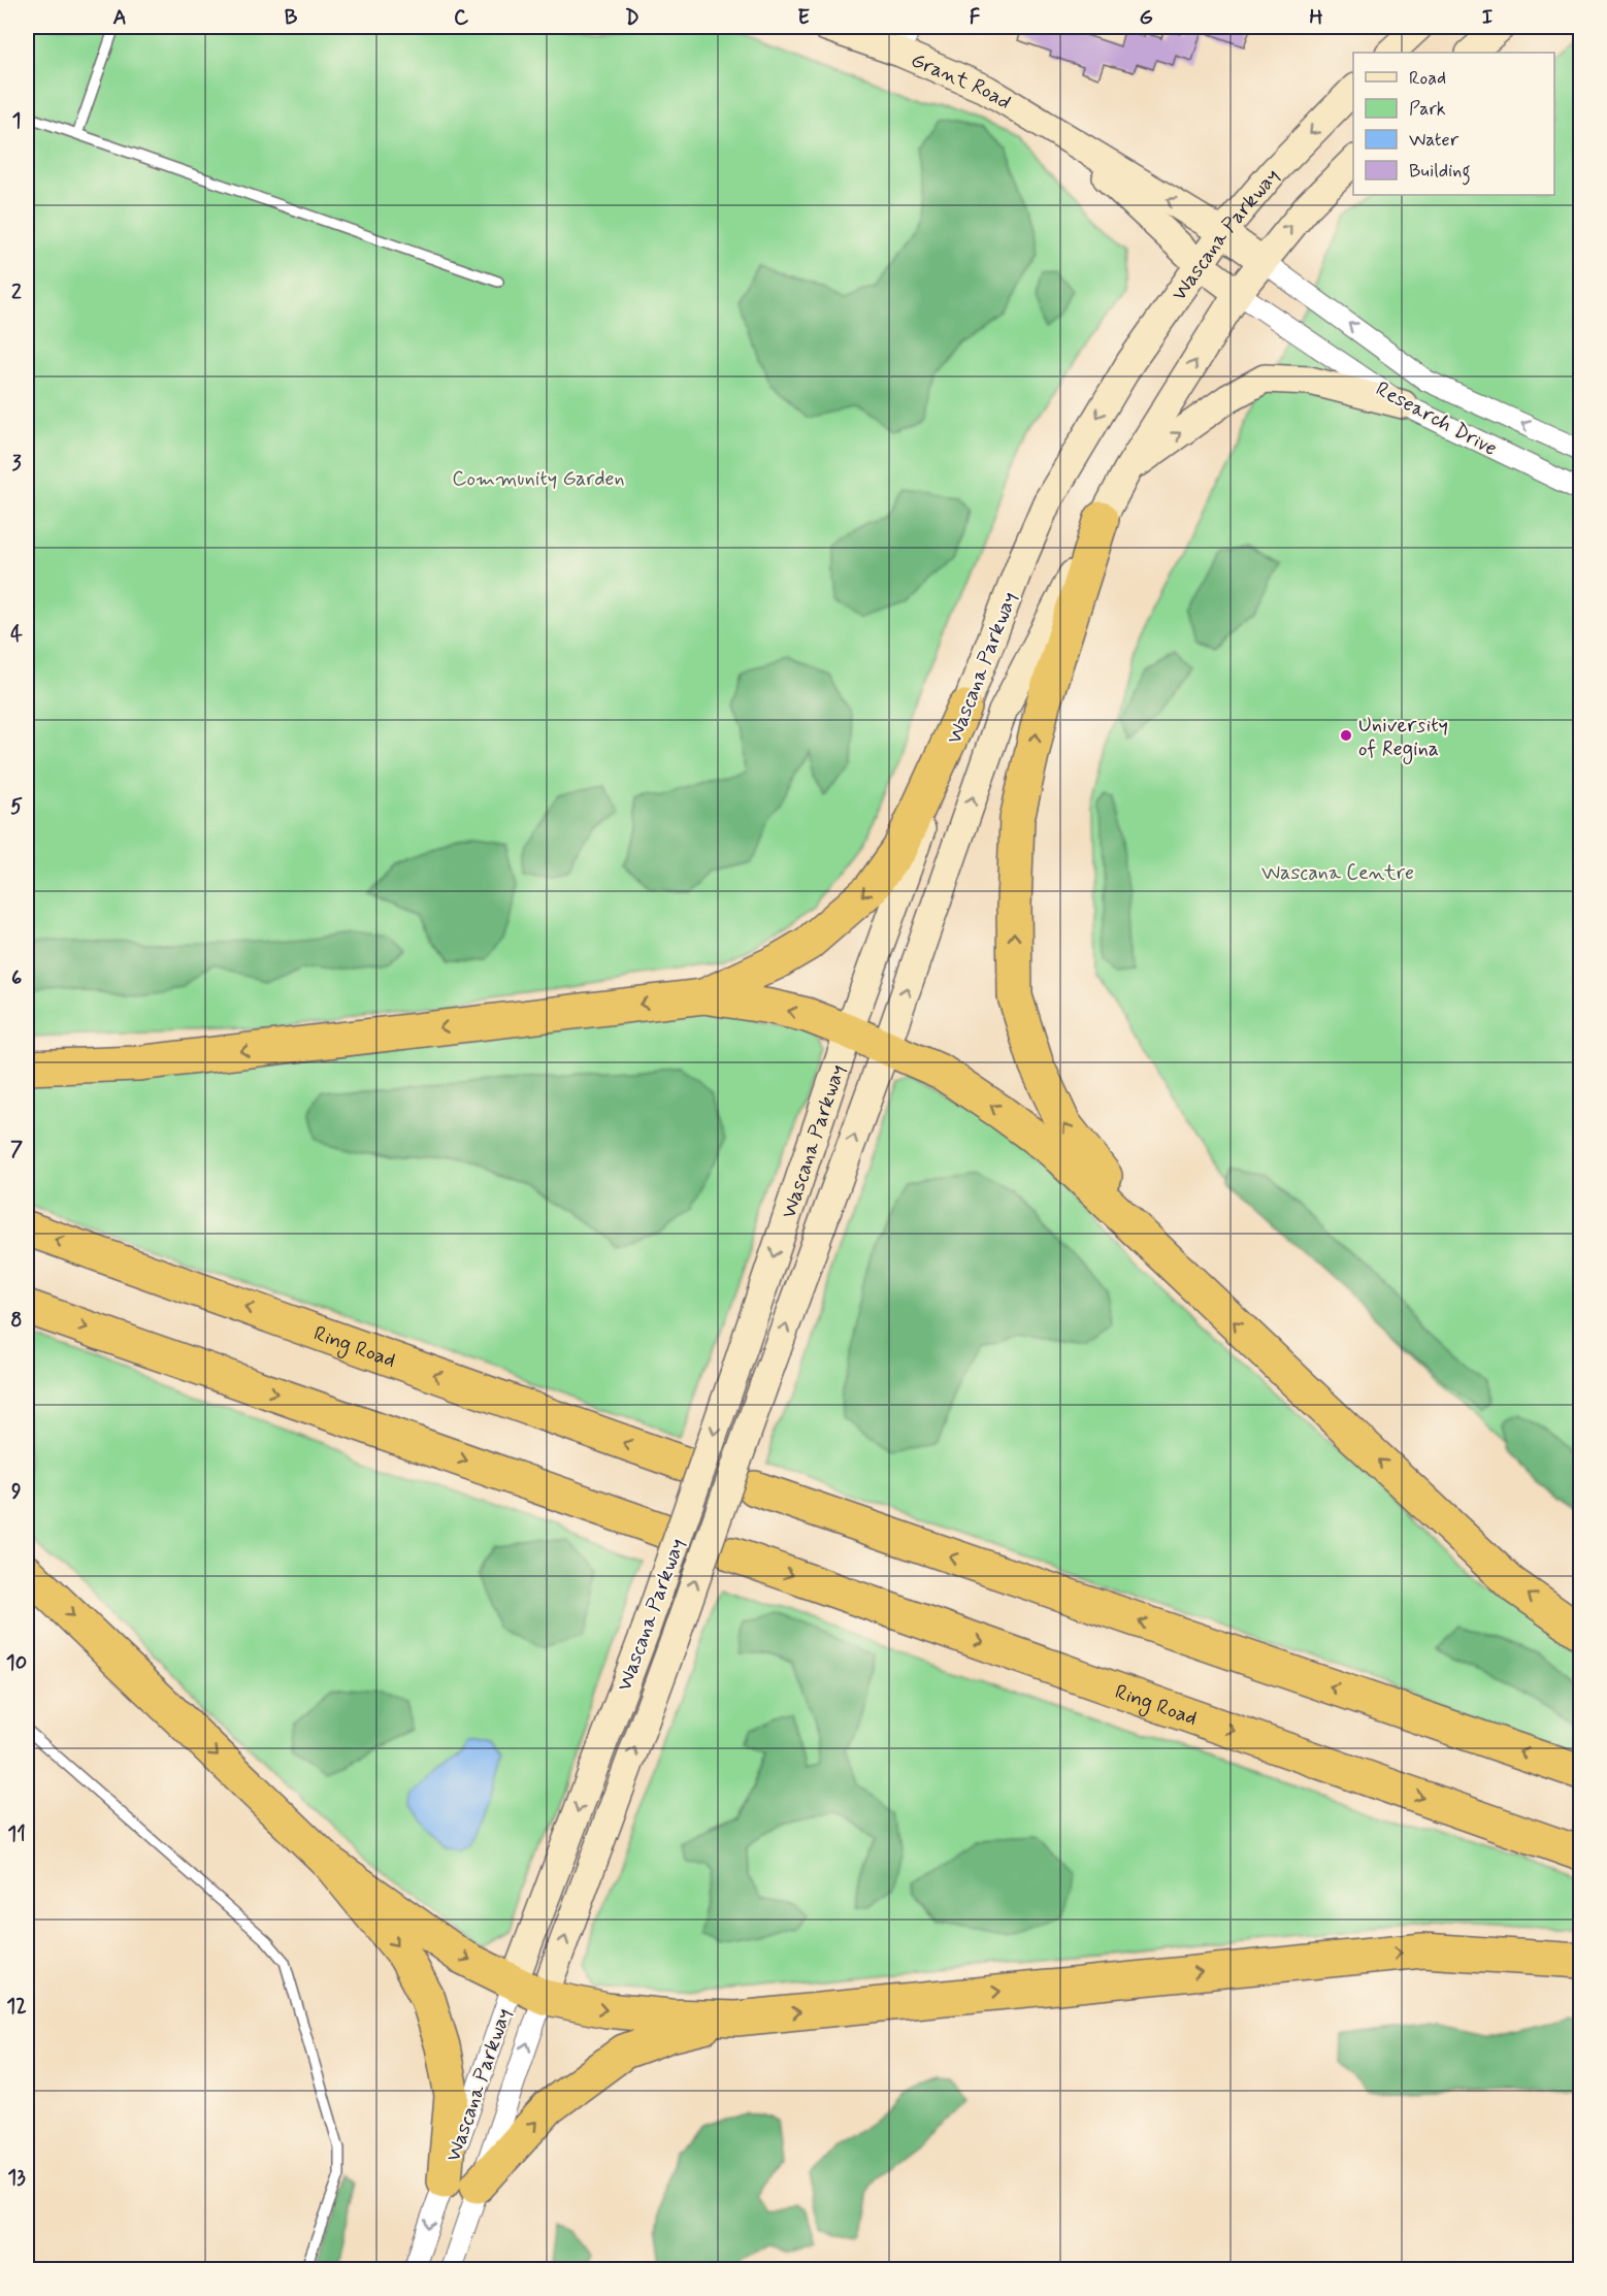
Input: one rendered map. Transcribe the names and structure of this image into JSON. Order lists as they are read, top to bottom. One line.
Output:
{"streets":{"highway":["Ring Road"],"main road":["Grant Road","Wascana Parkway"],"street":["Research Drive"]},"crossings":[["Grant Road","Wascana Parkway"],["Grant Road","Research Drive"],["Wascana Parkway","Research Drive"]],"parks":["Community Garden","Wascana Centre"],"places":["University of Regina"],"legend":["Road","Park","Water","Building"],"grid":{"columns":["A","B","C","D","E","F","G","H","I"],"rows":["1","2","3","4","5","6","7","8","9","10","11","12","13"]}}
